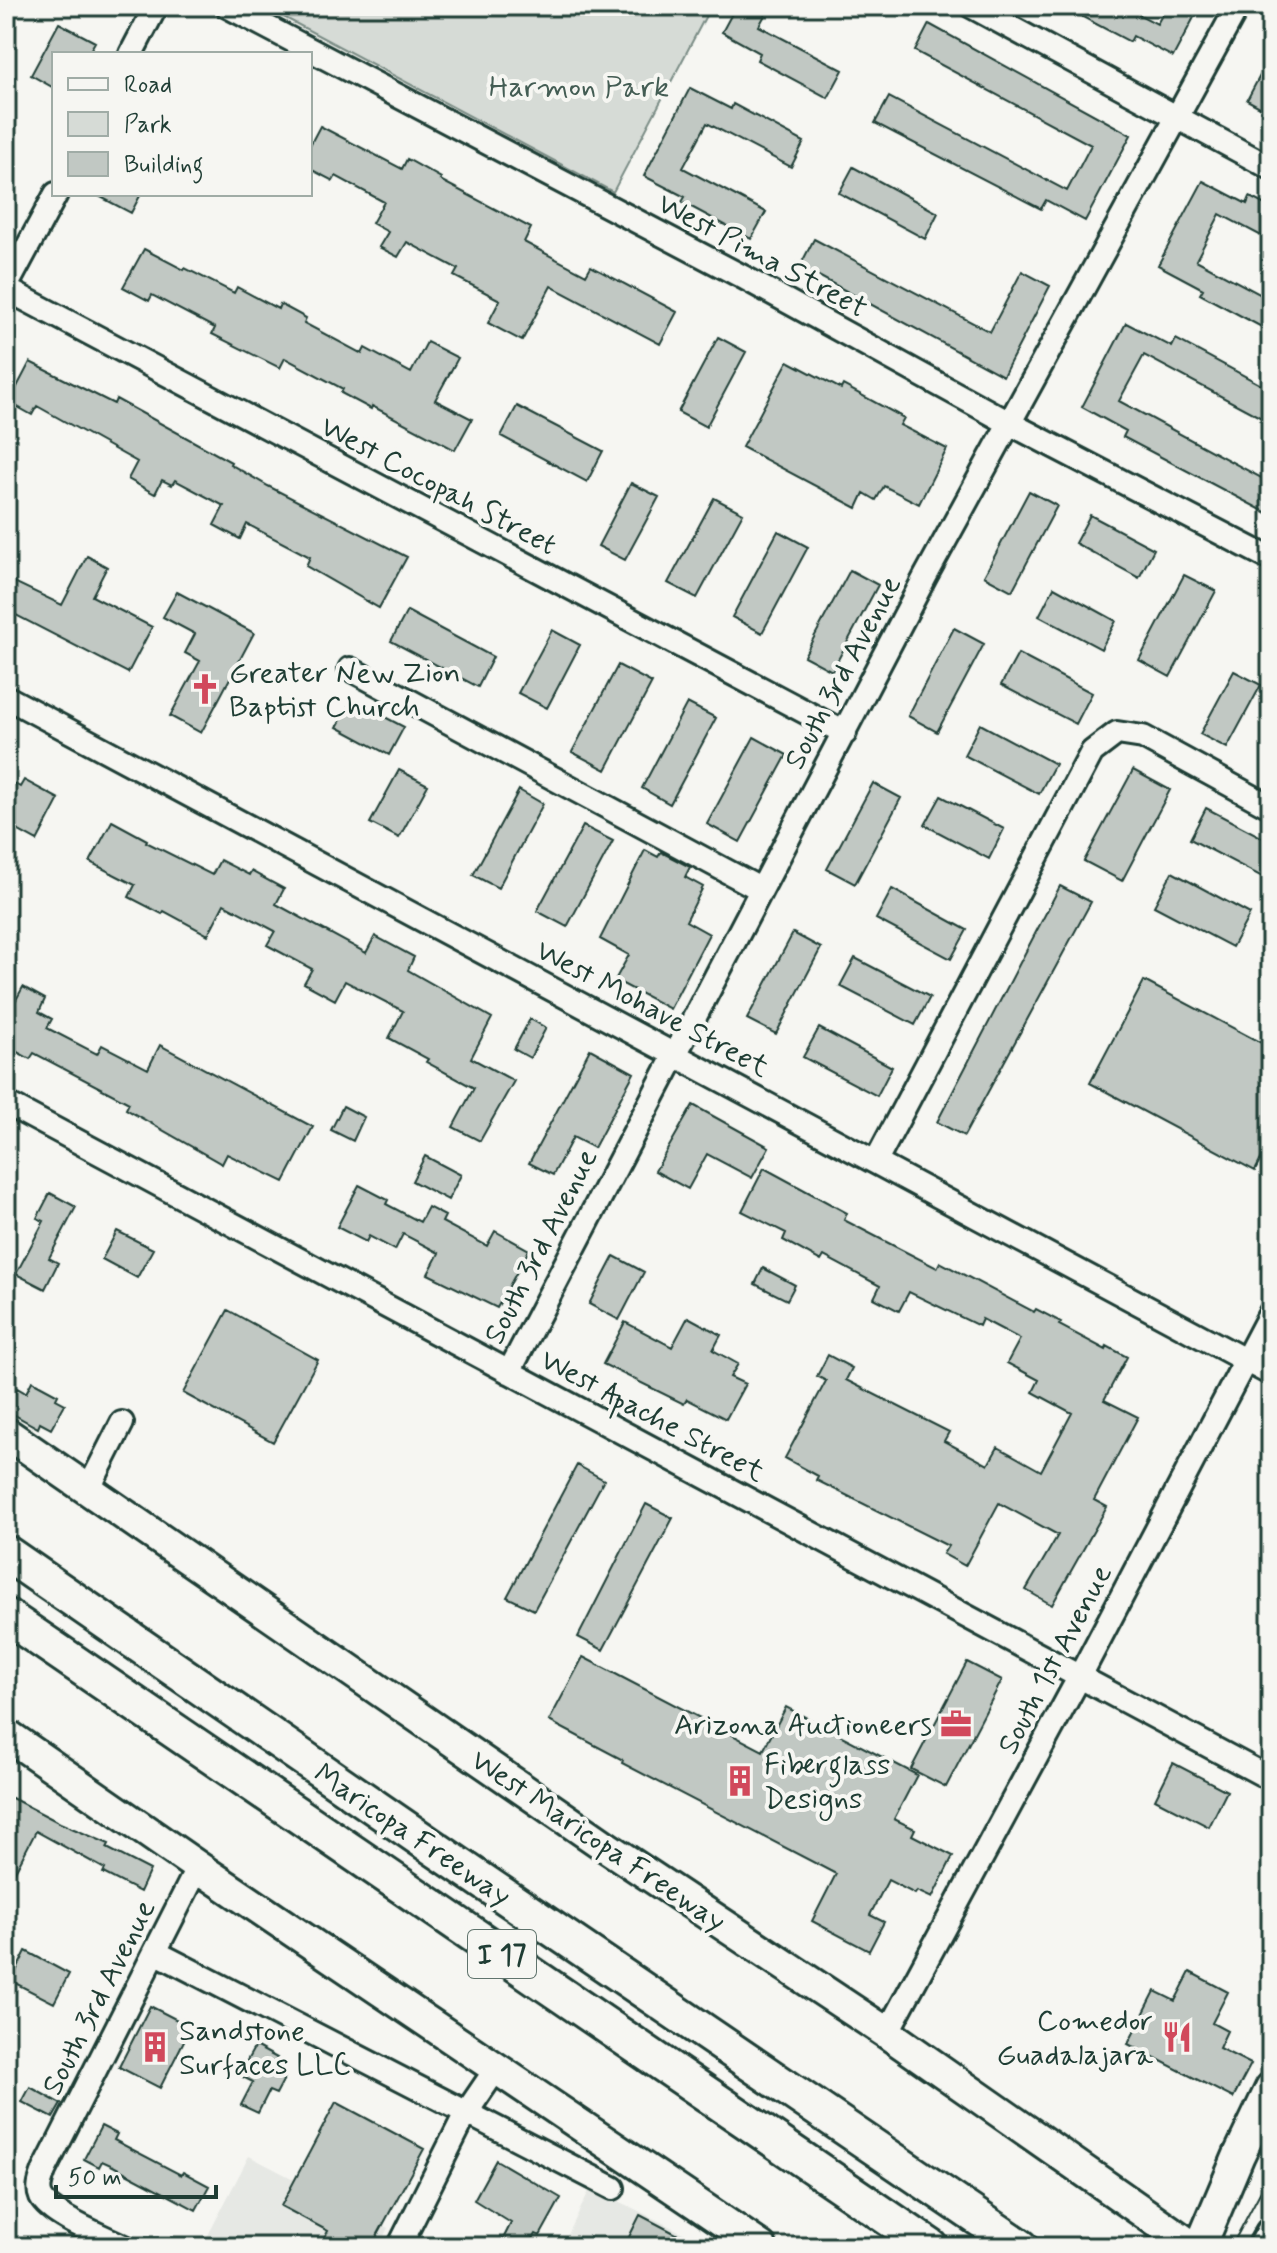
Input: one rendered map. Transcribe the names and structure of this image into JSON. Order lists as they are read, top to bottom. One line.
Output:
{"streets":{"highway":["Maricopa Freeway","I 17"],"main road":["West Maricopa Freeway"],"street":["West Pima Street","West Cocopah Street","South 3rd Avenue","West Mohave Street","West Apache Street","South 1st Avenue"]},"crossings":[["West Pima Street","South 3rd Avenue"],["West Cocopah Street","South 3rd Avenue"],["South 3rd Avenue","West Mohave Street"],["South 3rd Avenue","West Apache Street"],["West Mohave Street","South 1st Avenue"],["West Apache Street","South 1st Avenue"],["South 1st Avenue","West Maricopa Freeway"]],"parks":["Harmon Park"],"places":{"church":["Greater New Zion Baptist Church"],"office":["Arizona Auctioneers"],"building":["Fiberglass Designs","Sandstone Surfaces LLC"],"restaurant":["Comedor Guadalajara"]},"legend":["Road","Park","Building"],"scale_bar":"50 m"}
